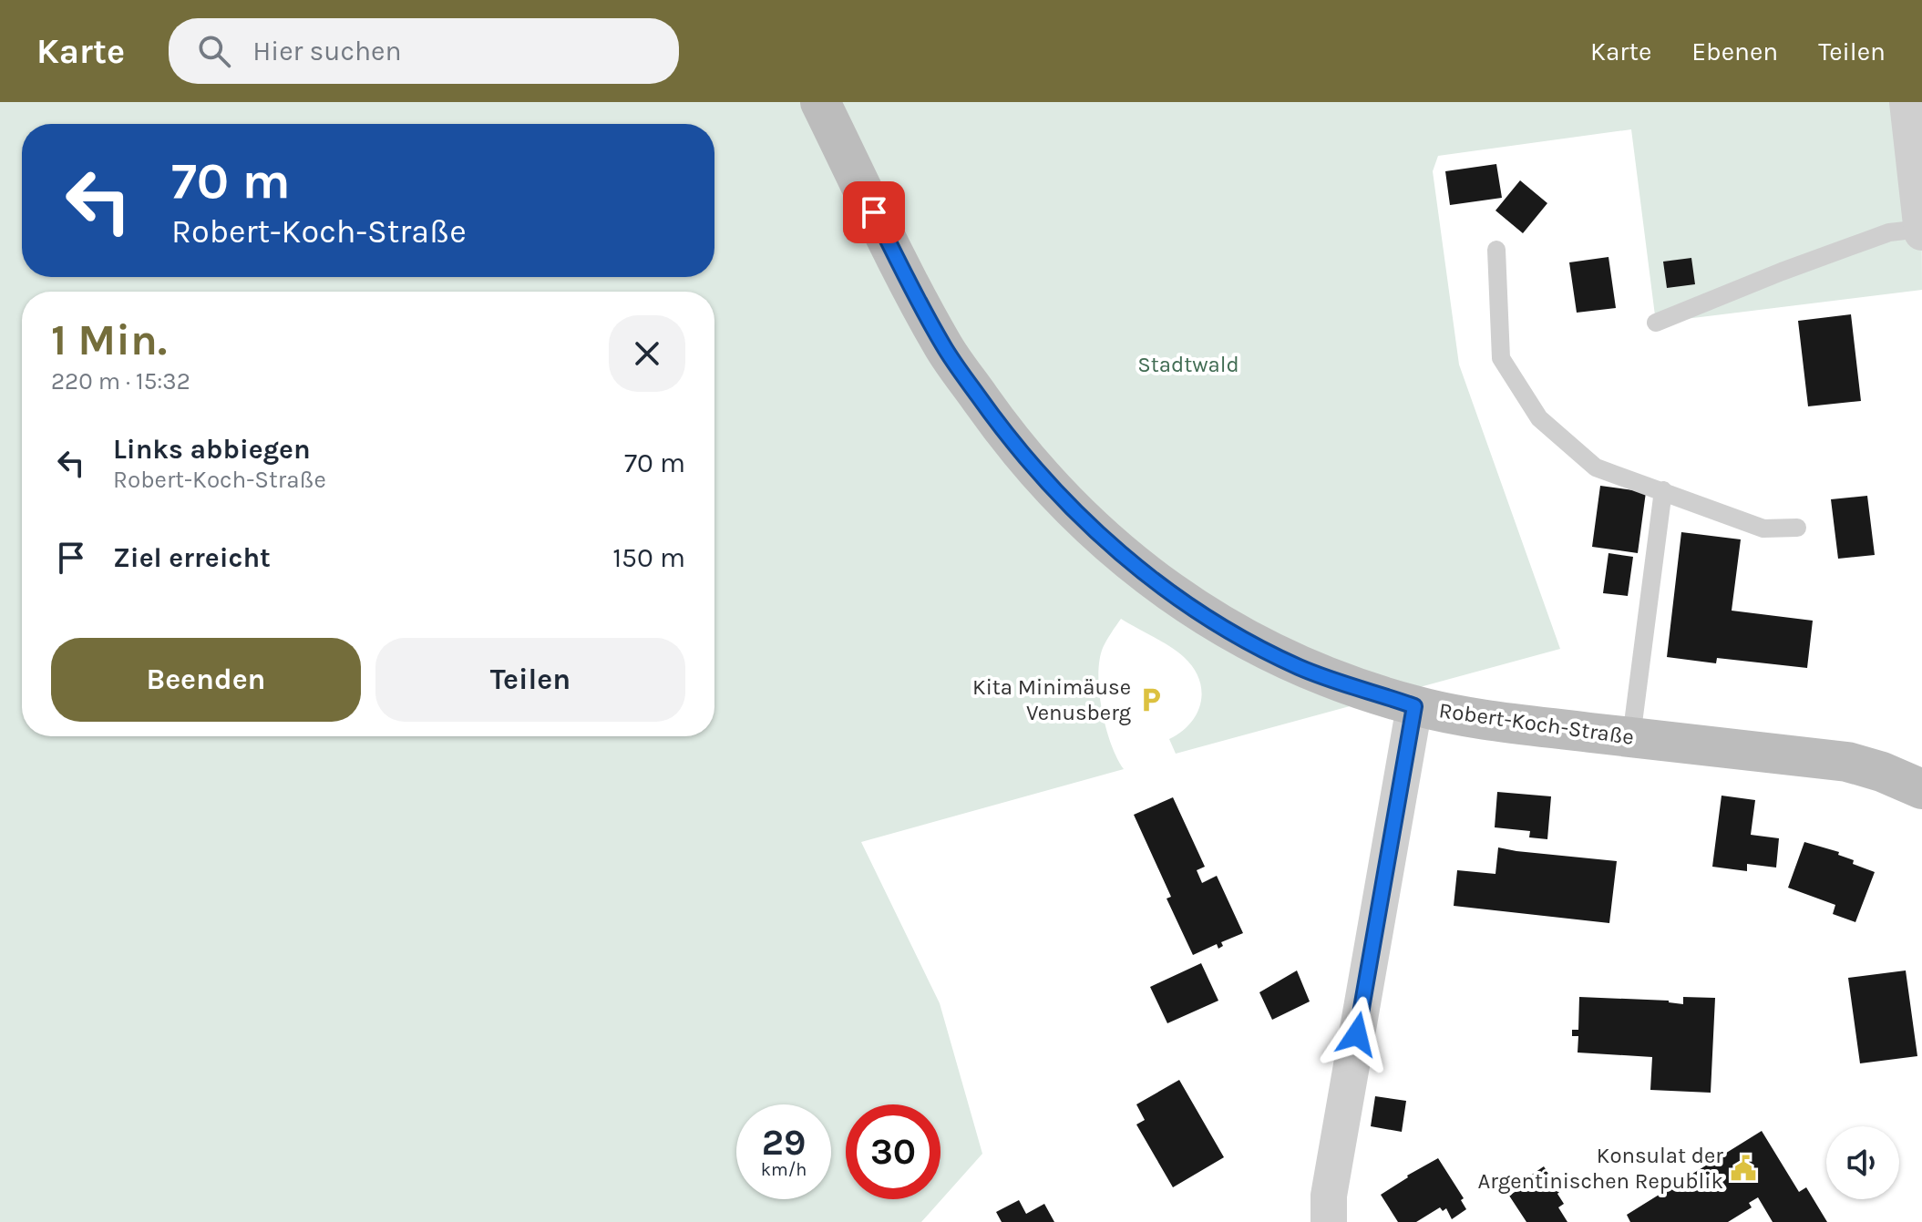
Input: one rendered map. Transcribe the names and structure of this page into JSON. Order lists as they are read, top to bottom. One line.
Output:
{"streets":{"street":["Robert-Koch-Straße"]},"parks":["Stadtwald"],"places":{"parking":["Kita Minimäuse Venusberg"],"public building":["Konsulat der Argentinischen Republik"]},"page":{"header":"Karte","search":"Hier suchen","nav":["Karte","Ebenen","Teilen"],"turn":["70 m","Robert-Koch-Straße"],"heading":["1 Min.","220 m · 15:32"],"list":[{"name":"Links abbiegen","note":"Robert-Koch-Straße","value":"70 m"},{"name":"Ziel erreicht","value":"150 m"}],"buttons":["Beenden","Teilen"],"speed":"29 km/h","limit":"30"}}
